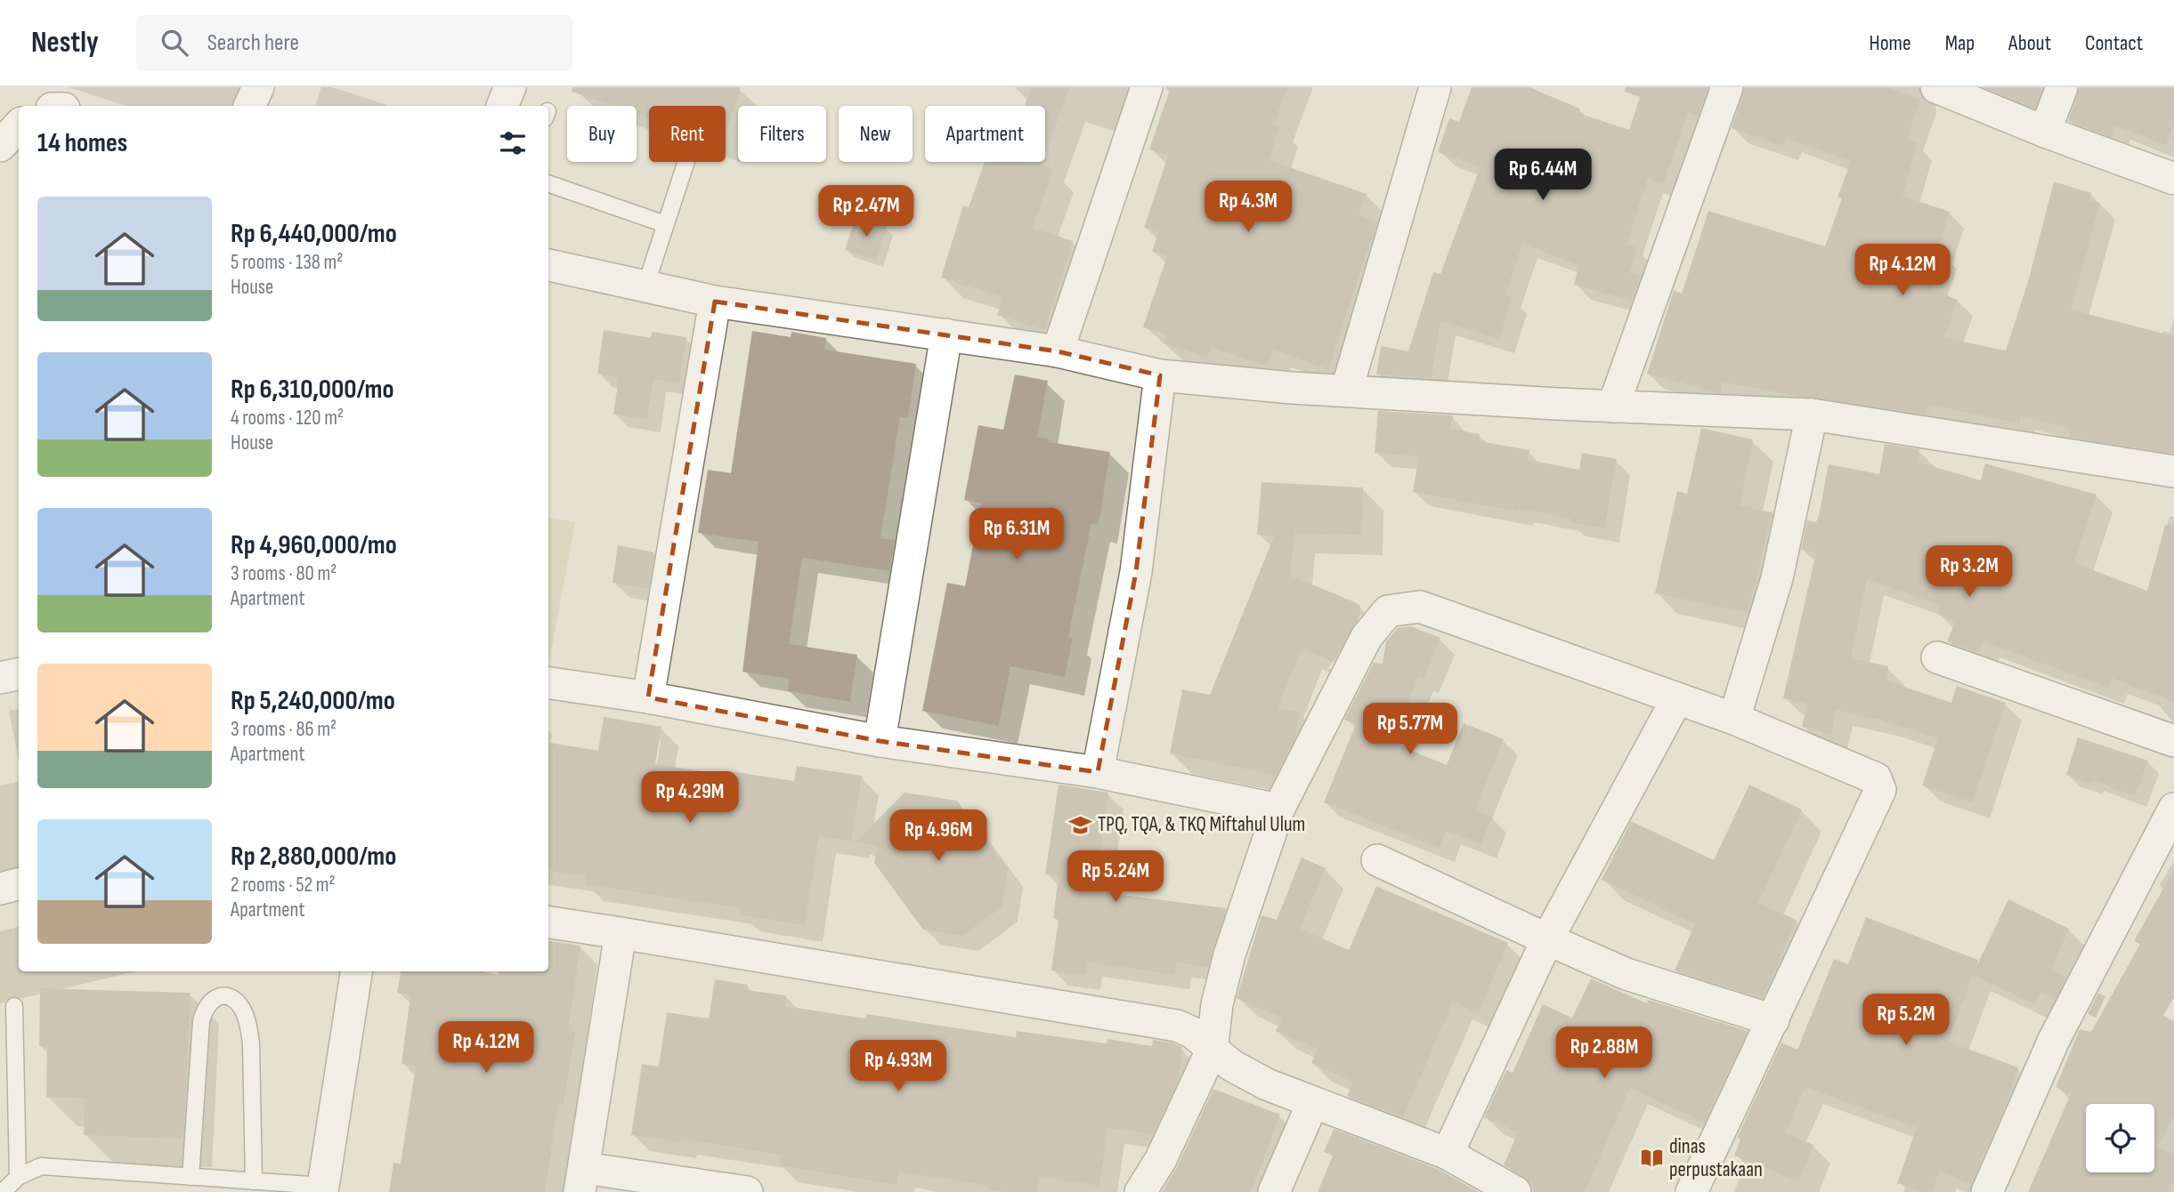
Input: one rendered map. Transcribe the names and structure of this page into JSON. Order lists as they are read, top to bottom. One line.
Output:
{"places":{"school or university":["TPQ, TQA, & TKQ Miftahul Ulum"],"library":["dinas perpustakaan"]},"page":{"header":"Nestly","search":"Search here","nav":["Home","Map","About","Contact"],"chip":["Buy","Rent","Filters","New","Apartment"],"heading":"14 homes","price":["Rp 6.44M","Rp 4.3M","Rp 2.47M","Rp 4.12M","Rp 6.31M","Rp 3.2M","Rp 5.77M","Rp 4.29M","Rp 4.96M","Rp 5.24M","Rp 5.2M","Rp 4.12M","Rp 2.88M","Rp 4.93M"],"list":[{"name":"Rp 6,440,000/mo","note":"5 rooms · 138 m² · House"},{"name":"Rp 6,310,000/mo","note":"4 rooms · 120 m² · House"},{"name":"Rp 4,960,000/mo","note":"3 rooms · 80 m² · Apartment"},{"name":"Rp 5,240,000/mo","note":"3 rooms · 86 m² · Apartment"},{"name":"Rp 2,880,000/mo","note":"2 rooms · 52 m² · Apartment"}]}}
